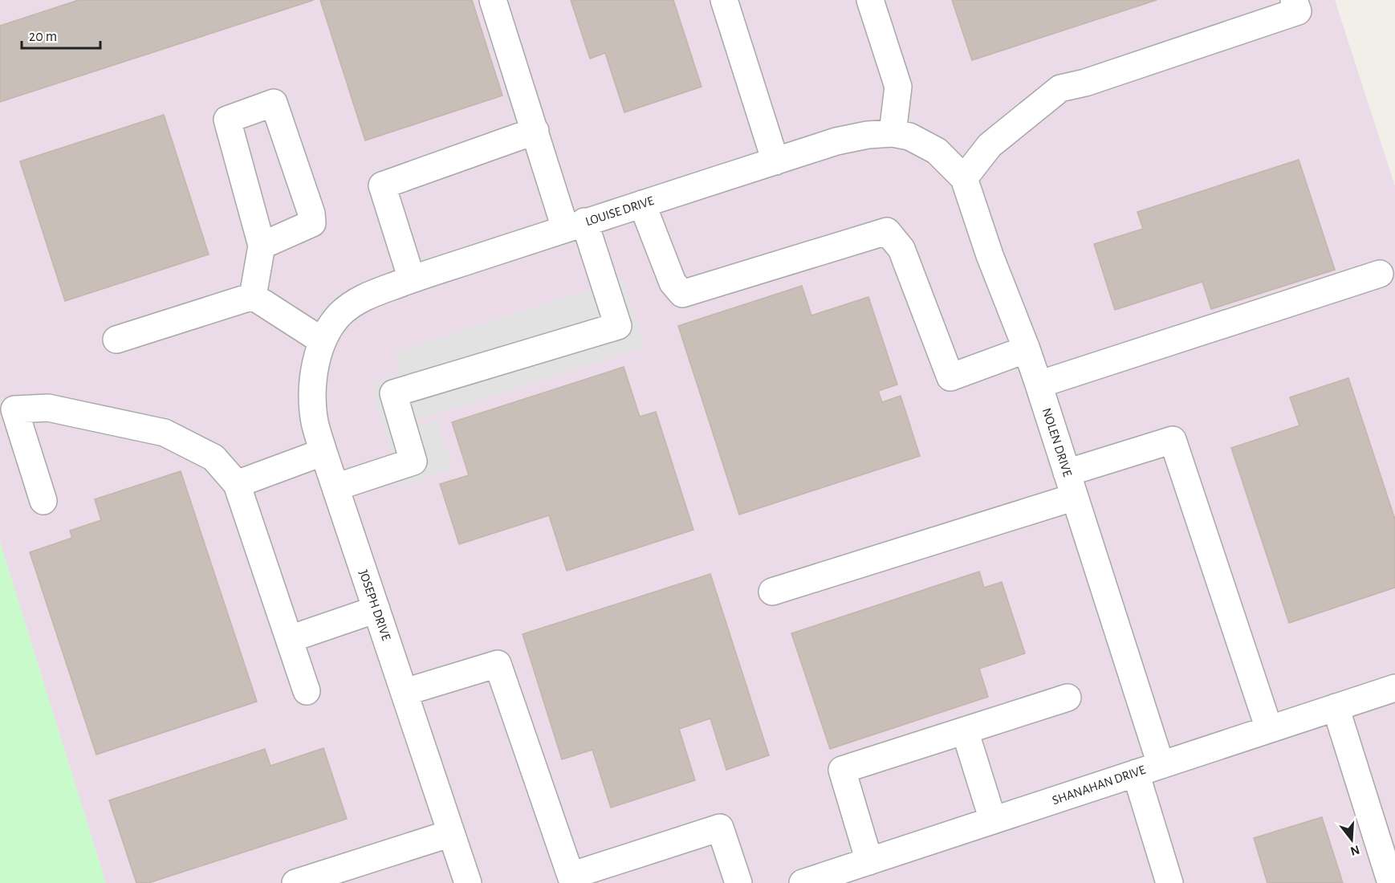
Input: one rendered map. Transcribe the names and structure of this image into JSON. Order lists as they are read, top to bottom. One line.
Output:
{"streets":{"street":["LOUISE DRIVE","NOLEN DRIVE","JOSEPH DRIVE","SHANAHAN DRIVE"]},"crossings":[["LOUISE DRIVE","NOLEN DRIVE"],["LOUISE DRIVE","JOSEPH DRIVE"],["NOLEN DRIVE","SHANAHAN DRIVE"]],"scale_bar":"20 m","north":"bottom"}
